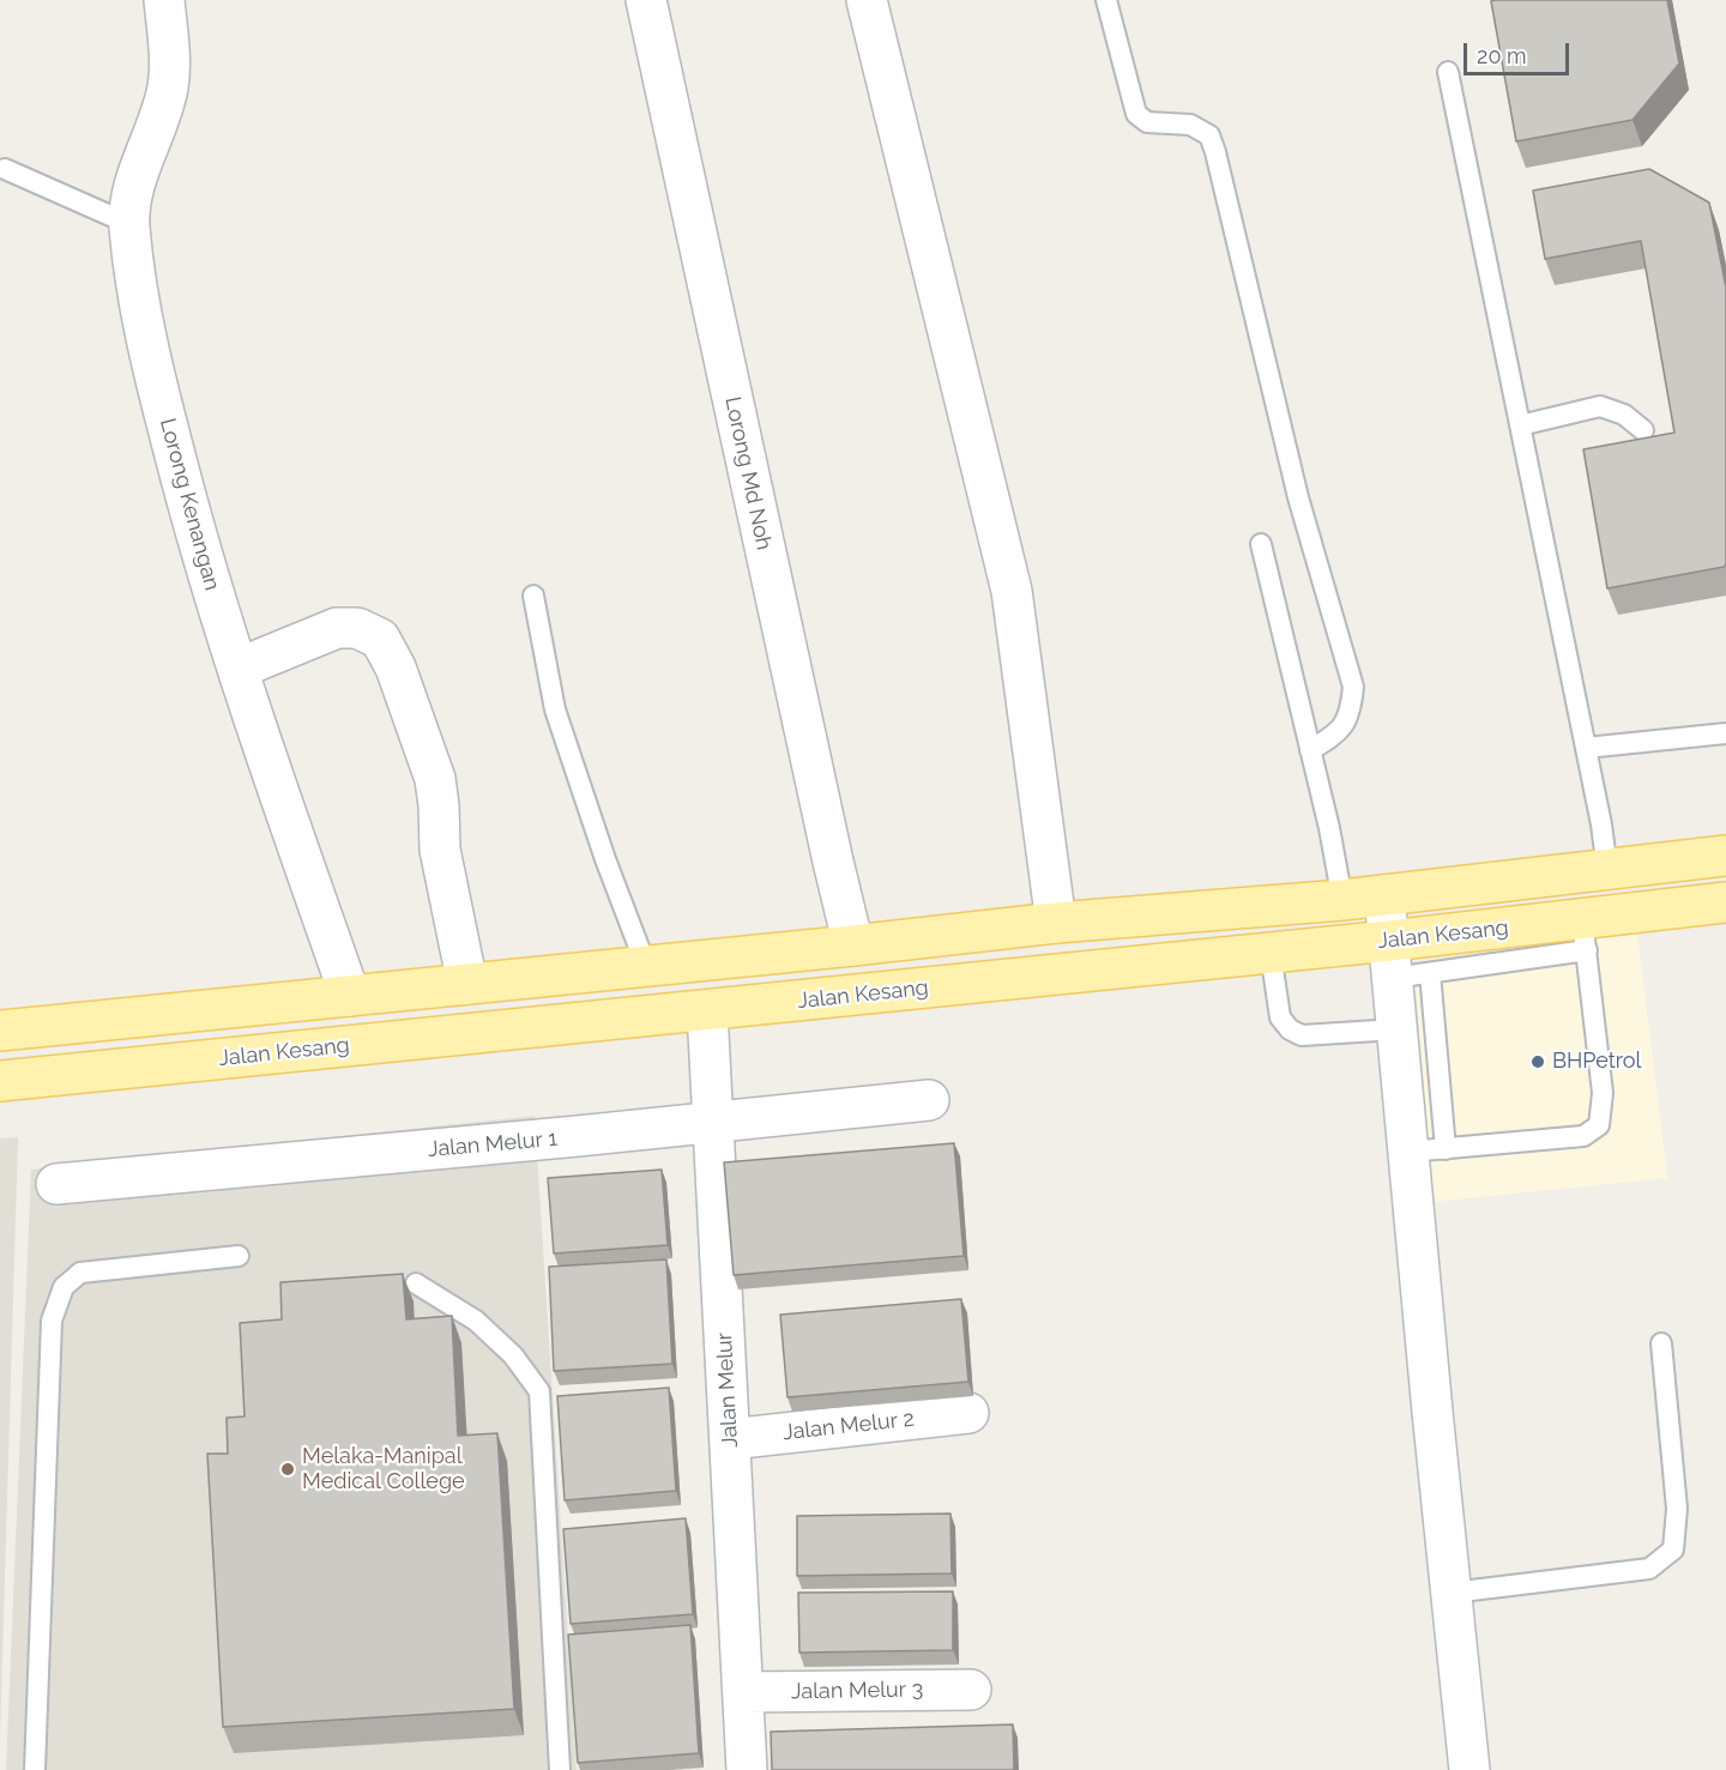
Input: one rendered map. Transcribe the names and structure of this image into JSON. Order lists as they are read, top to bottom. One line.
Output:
{"streets":{"main road":["Jalan Kesang"],"street":["Lorong Md Noh","Lorong Kenangan","Jalan Melur 1","Jalan Melur","Jalan Melur 2","Jalan Melur 3"]},"crossings":[["Jalan Kesang","Jalan Melur"],["Jalan Melur 1","Jalan Melur"],["Jalan Melur","Jalan Melur 2"],["Jalan Melur","Jalan Melur 3"]],"places":["BHPetrol","Melaka-Manipal Medical College"],"scale_bar":"20 m"}
